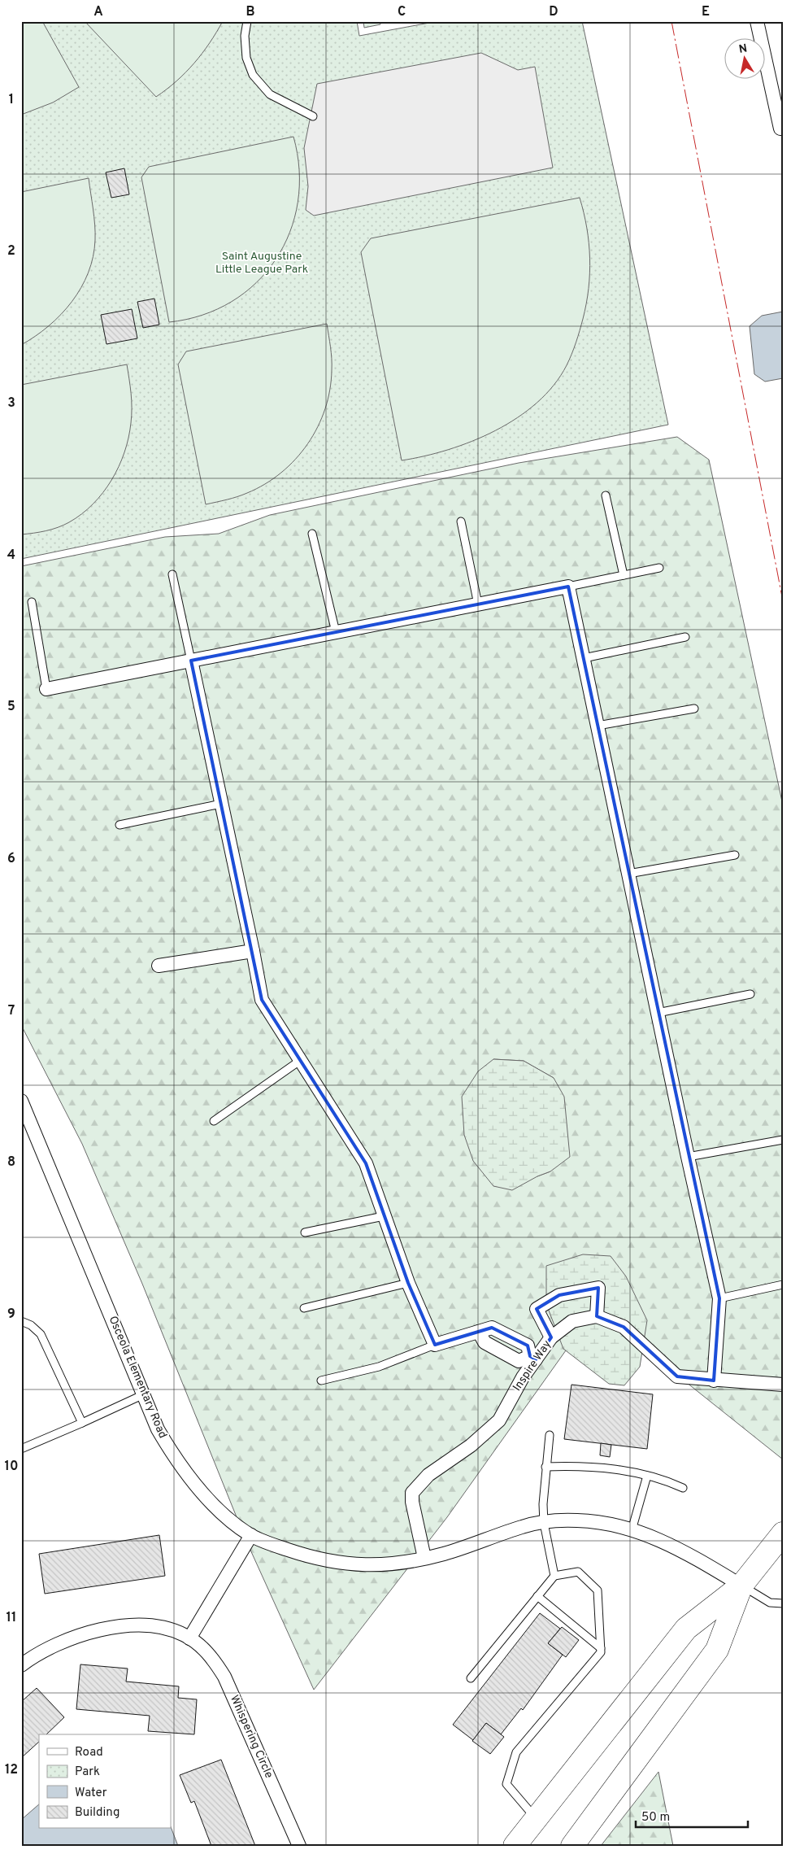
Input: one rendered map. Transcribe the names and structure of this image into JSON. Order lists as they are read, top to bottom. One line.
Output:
{"streets":{"street":["Inspire Way","Osceola Elementary Road","Whispering Circle"]},"crossings":[["Inspire Way","Osceola Elementary Road"]],"parks":["Saint Augustine Little League Park"],"legend":["Road","Park","Water","Building"],"scale_bar":"50 m","north":"top","grid":{"columns":["A","B","C","D","E"],"rows":["1","2","3","4","5","6","7","8","9","10","11","12"]}}
